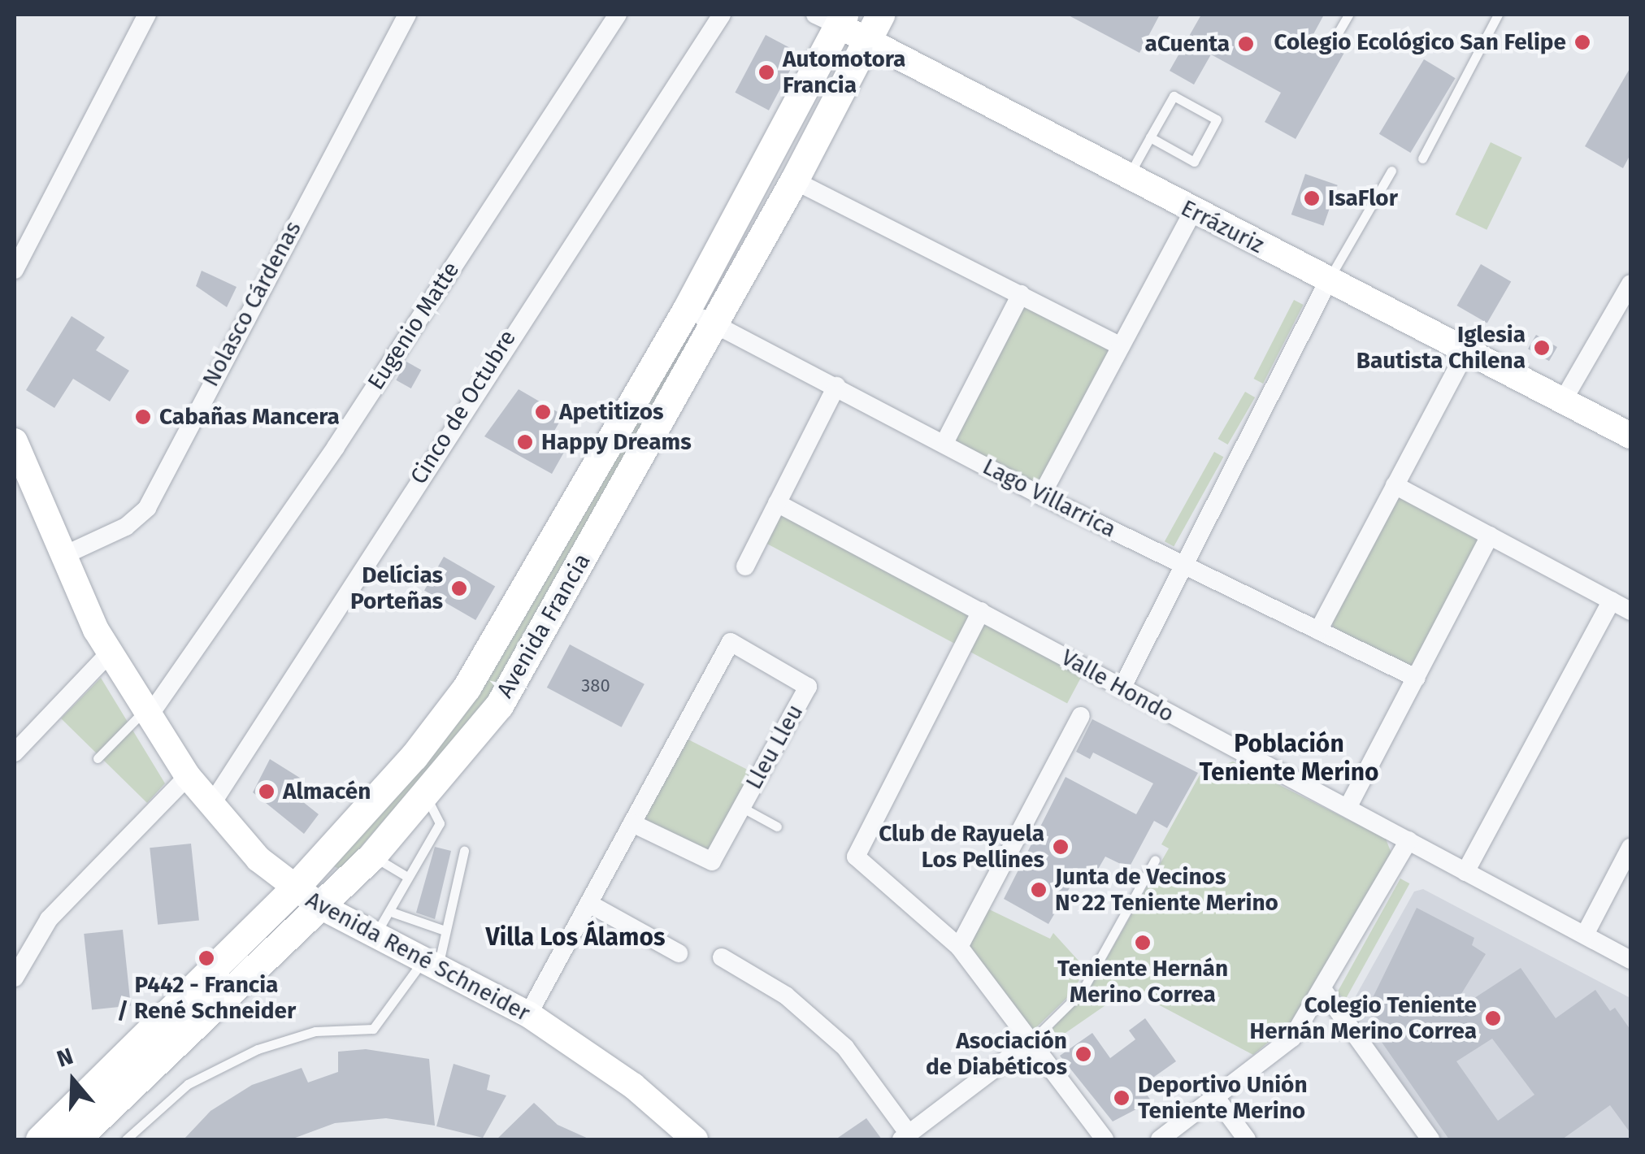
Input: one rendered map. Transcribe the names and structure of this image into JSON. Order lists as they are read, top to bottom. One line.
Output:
{"streets":{"main road":["Errázuriz","Avenida Francia","Avenida René Schneider"],"street":["Nolasco Cárdenas","Eugenio Matte","Cinco de Octubre","Lago Villarrica","Valle Hondo","Lleu Lleu"]},"crossings":[["Errázuriz","Avenida Francia"],["Nolasco Cárdenas","Avenida René Schneider"],["Eugenio Matte","Avenida René Schneider"],["Cinco de Octubre","Avenida René Schneider"],["Lago Villarrica","Avenida Francia"],["Avenida Francia","Avenida René Schneider"],["Lleu Lleu","Avenida René Schneider"]],"districts":["Población Teniente Merino","Villa Los Álamos"],"places":["Colegio Ecológico San Felipe","aCuenta","Automotora Francia","IsaFlor","Iglesia Bautista Chilena","Apetitizos","Cabañas Mancera","Happy Dreams","Delícias Porteñas","Almacén","Club de Rayuela Los Pellines","Junta de Vecinos N°22 Teniente Merino","Teniente Hernán Merino Correa","P442 - Francia / René Schneider","Colegio Teniente Hernán Merino Correa","Asociación de Diabéticos","Deportivo Unión Teniente Merino"],"house_numbers":["380"],"north":"top"}
